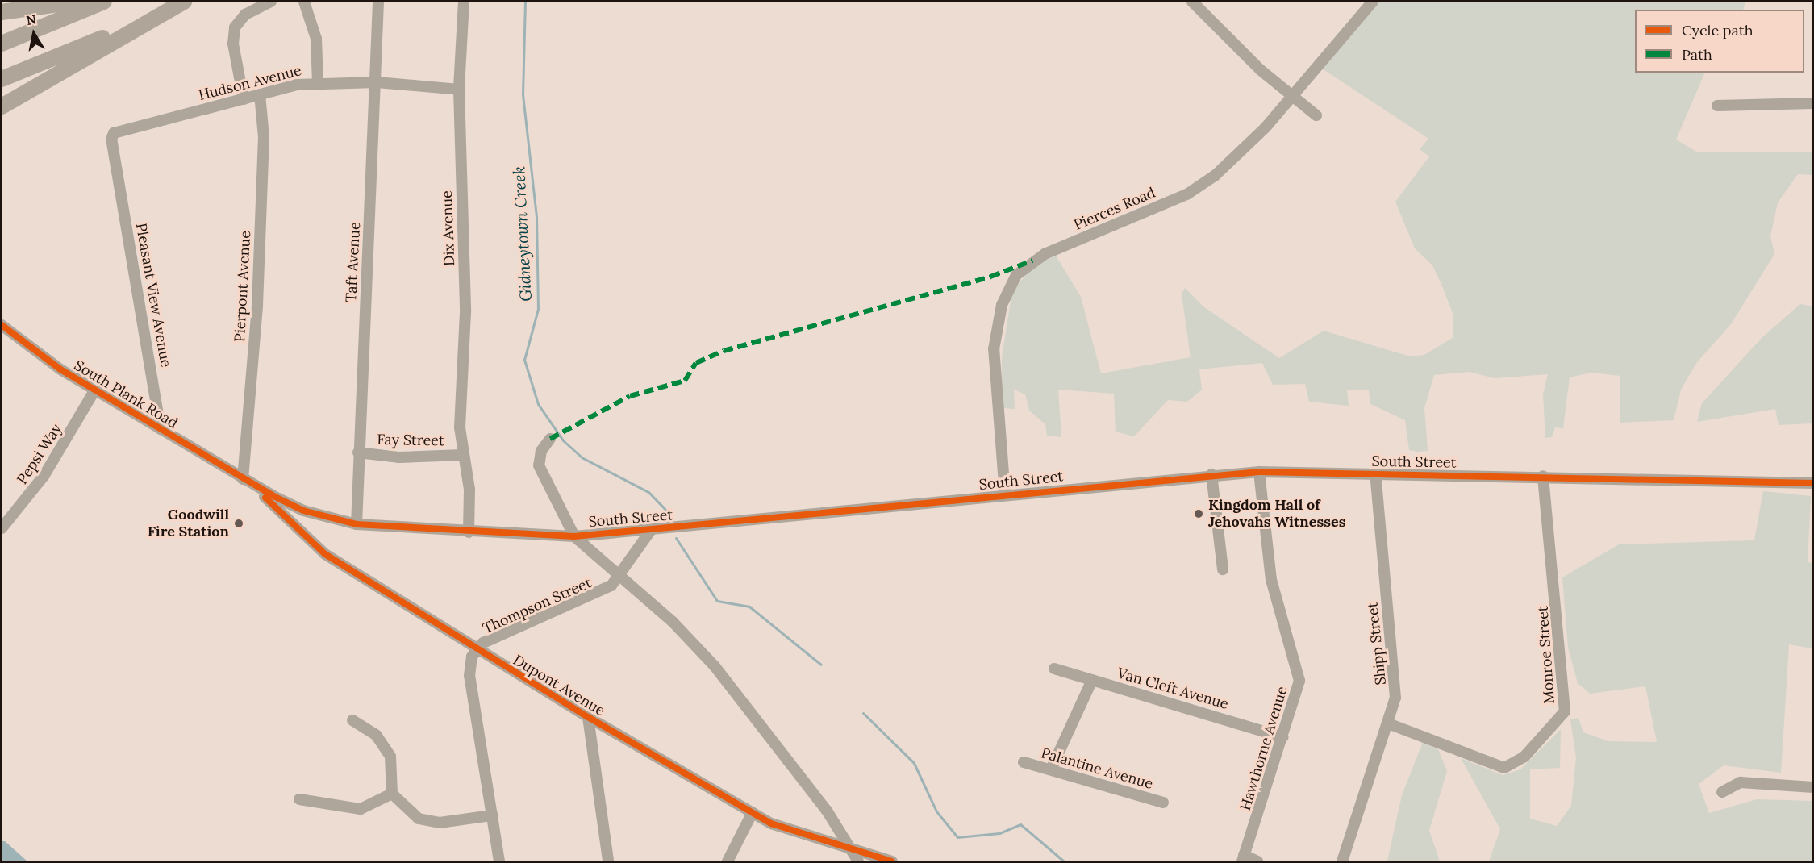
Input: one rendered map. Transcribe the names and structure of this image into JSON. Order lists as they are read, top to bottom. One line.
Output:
{"streets":{"street":["Hudson Avenue","Pierces Road","Dix Avenue","Taft Avenue","Pierpont Avenue","Pleasant View Avenue","South Plank Road","Fay Street","Pepsi Way","South Street","Thompson Street","Shipp Street","Monroe Street","Dupont Avenue","Van Cleft Avenue","Hawthorne Avenue","Palantine Avenue"]},"crossings":[["Hudson Avenue","Dix Avenue"],["Hudson Avenue","Taft Avenue"],["Hudson Avenue","Pierpont Avenue"],["Hudson Avenue","Pleasant View Avenue"],["Pierces Road","South Street"],["Dix Avenue","Fay Street"],["Dix Avenue","South Street"],["Taft Avenue","Fay Street"],["Taft Avenue","South Street"],["Pierpont Avenue","South Plank Road"],["Pierpont Avenue","South Street"],["Pierpont Avenue","Dupont Avenue"],["Pleasant View Avenue","South Plank Road"],["South Plank Road","Pepsi Way"],["South Plank Road","South Street"],["South Plank Road","Dupont Avenue"],["South Street","Thompson Street"],["South Street","Shipp Street"],["South Street","Monroe Street"],["South Street","Dupont Avenue"],["South Street","Hawthorne Avenue"],["Thompson Street","Dupont Avenue"],["Shipp Street","Monroe Street"],["Van Cleft Avenue","Hawthorne Avenue"]],"water":["Gidneytown Creek"],"places":["Kingdom Hall of Jehovahs Witnesses","Goodwill Fire Station"],"legend":["Cycle path","Path"],"north":"top"}
